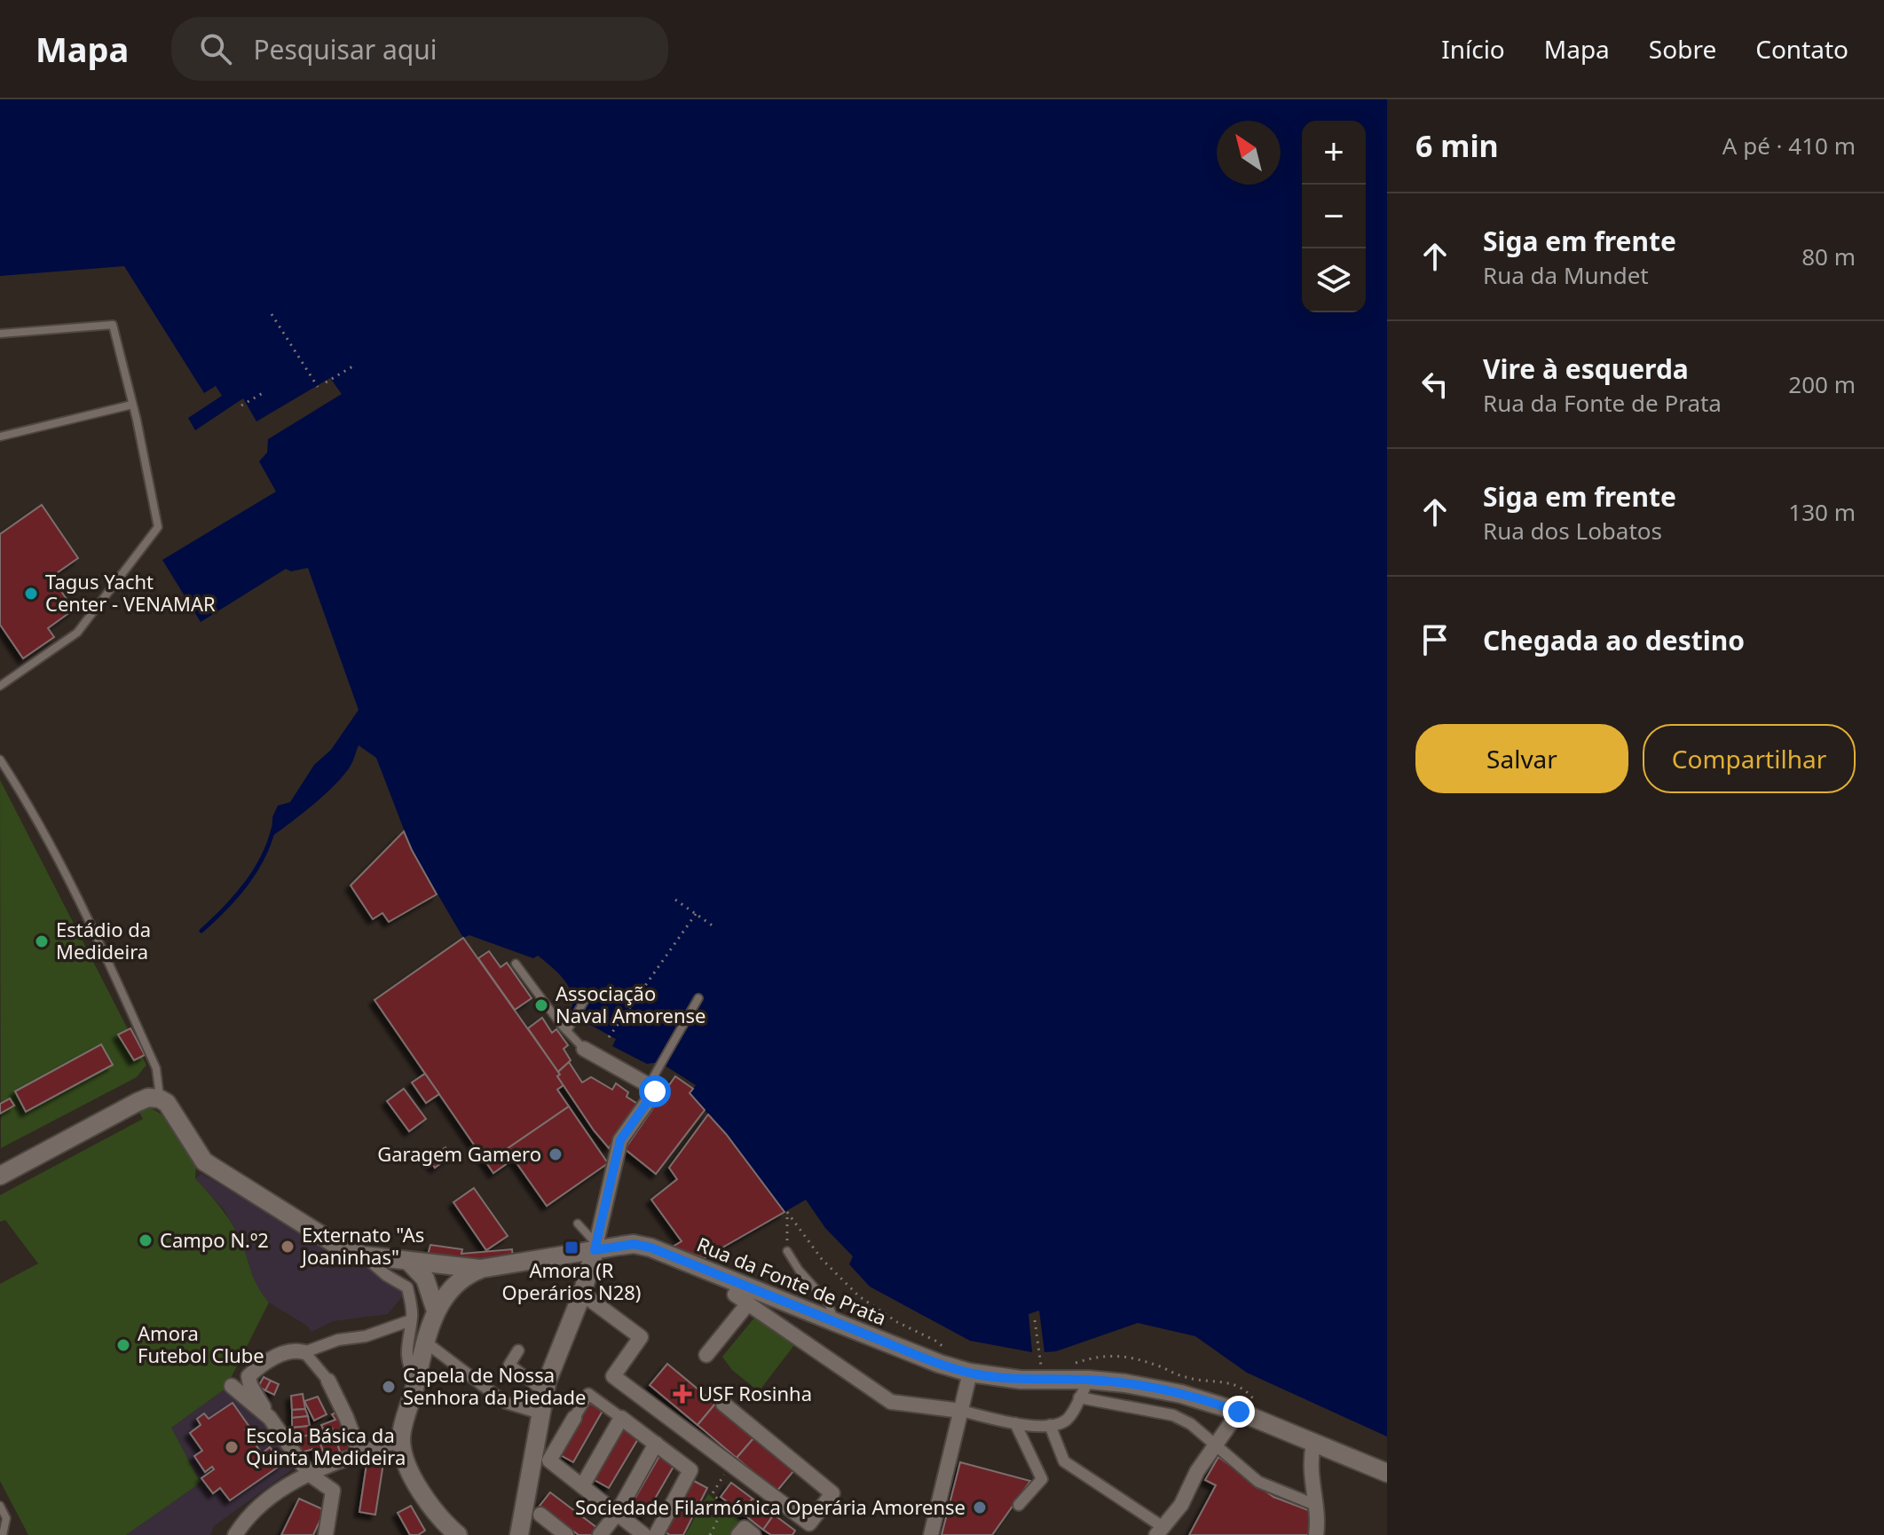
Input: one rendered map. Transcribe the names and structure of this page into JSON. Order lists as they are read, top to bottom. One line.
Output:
{"streets":{"street":["Rua da Fonte de Prata"]},"places":{"other":["Tagus Yacht Center - VENAMAR","Estádio da Medideira","Associação Naval Amorense","Garagem Gamero","Campo N.º2","Externato \"As Joaninhas\"","Amora Futebol Clube","Capela de Nossa Senhora da Piedade","Escola Básica da Quinta Medideira","Sociedade Filarmónica Operária Amorense"],"transit":["Amora (R Operários N28)"],"health":["USF Rosinha"]},"north":"top left","page":{"header":"Mapa","search":"Pesquisar aqui","nav":["Início","Mapa","Sobre","Contato"],"heading":["6 min","A pé · 410 m"],"map_buttons":["+","−"],"list":[["Siga em frente","Rua da Mundet","80 m"],["Vire à esquerda","Rua da Fonte de Prata","200 m"],["Siga em frente","Rua dos Lobatos","130 m"],"Chegada ao destino"],"buttons":["Salvar","Compartilhar"]}}
